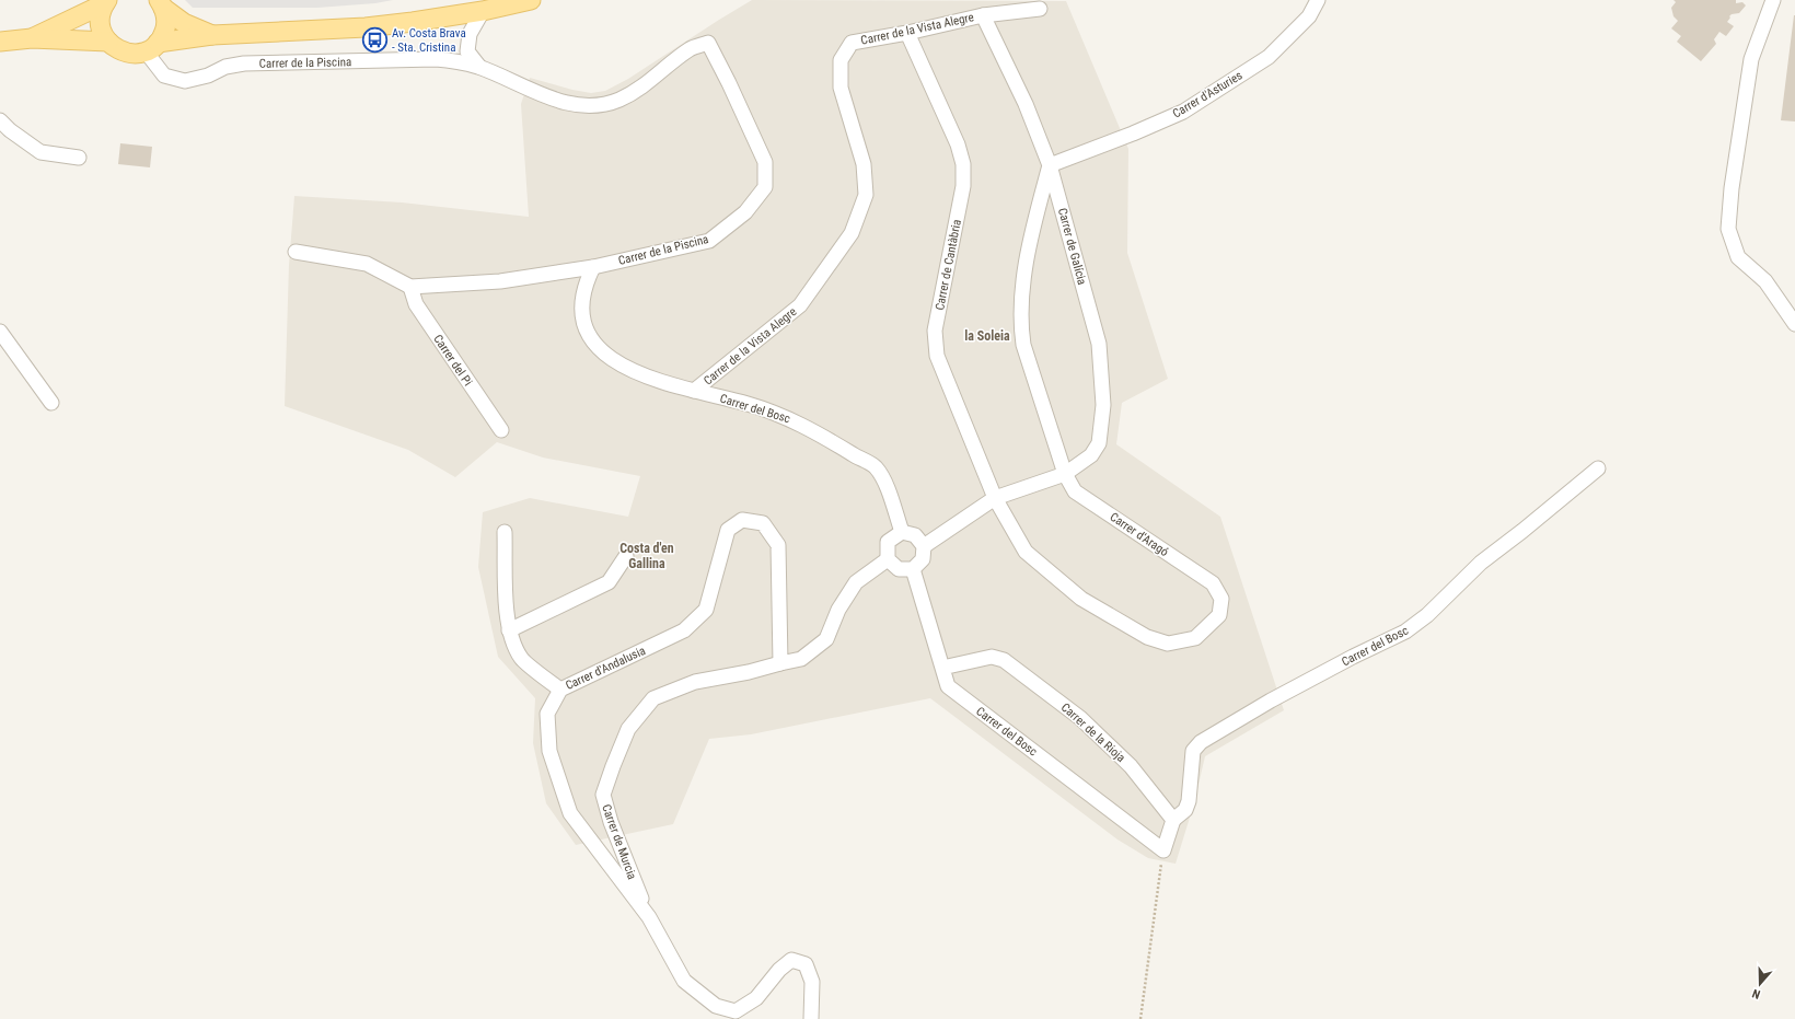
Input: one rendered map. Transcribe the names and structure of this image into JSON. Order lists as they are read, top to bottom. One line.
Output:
{"streets":{"street":["Carrer de la Vista Alegre","Carrer de la Piscina","Carrer d'Asturies","Carrer de Galícia","Carrer de Cantàbria","Carrer del Pi","Carrer del Bosc","Carrer d'Aragó","Carrer d'Andalusia","Carrer de la Rioja","Carrer de Murcia"]},"crossings":[["Carrer de la Vista Alegre","Carrer de Galícia"],["Carrer de la Vista Alegre","Carrer de Cantàbria"],["Carrer de la Vista Alegre","Carrer del Bosc"],["Carrer de la Piscina","Carrer del Pi"],["Carrer de la Piscina","Carrer del Bosc"],["Carrer d'Asturies","Carrer de Galícia"],["Carrer d'Asturies","Carrer d'Aragó"],["Carrer de Galícia","Carrer de Cantàbria"],["Carrer de Galícia","Carrer del Bosc"],["Carrer de Galícia","Carrer d'Aragó"],["Carrer de Cantàbria","Carrer d'Aragó"],["Carrer del Bosc","Carrer de la Rioja"],["Carrer d'Andalusia","Carrer de Murcia"]],"districts":["la Soleia","Costa d'en Gallina"],"places":{"bus stop":["Av. Costa Brava - Sta. Cristina"]},"north":"bottom"}
